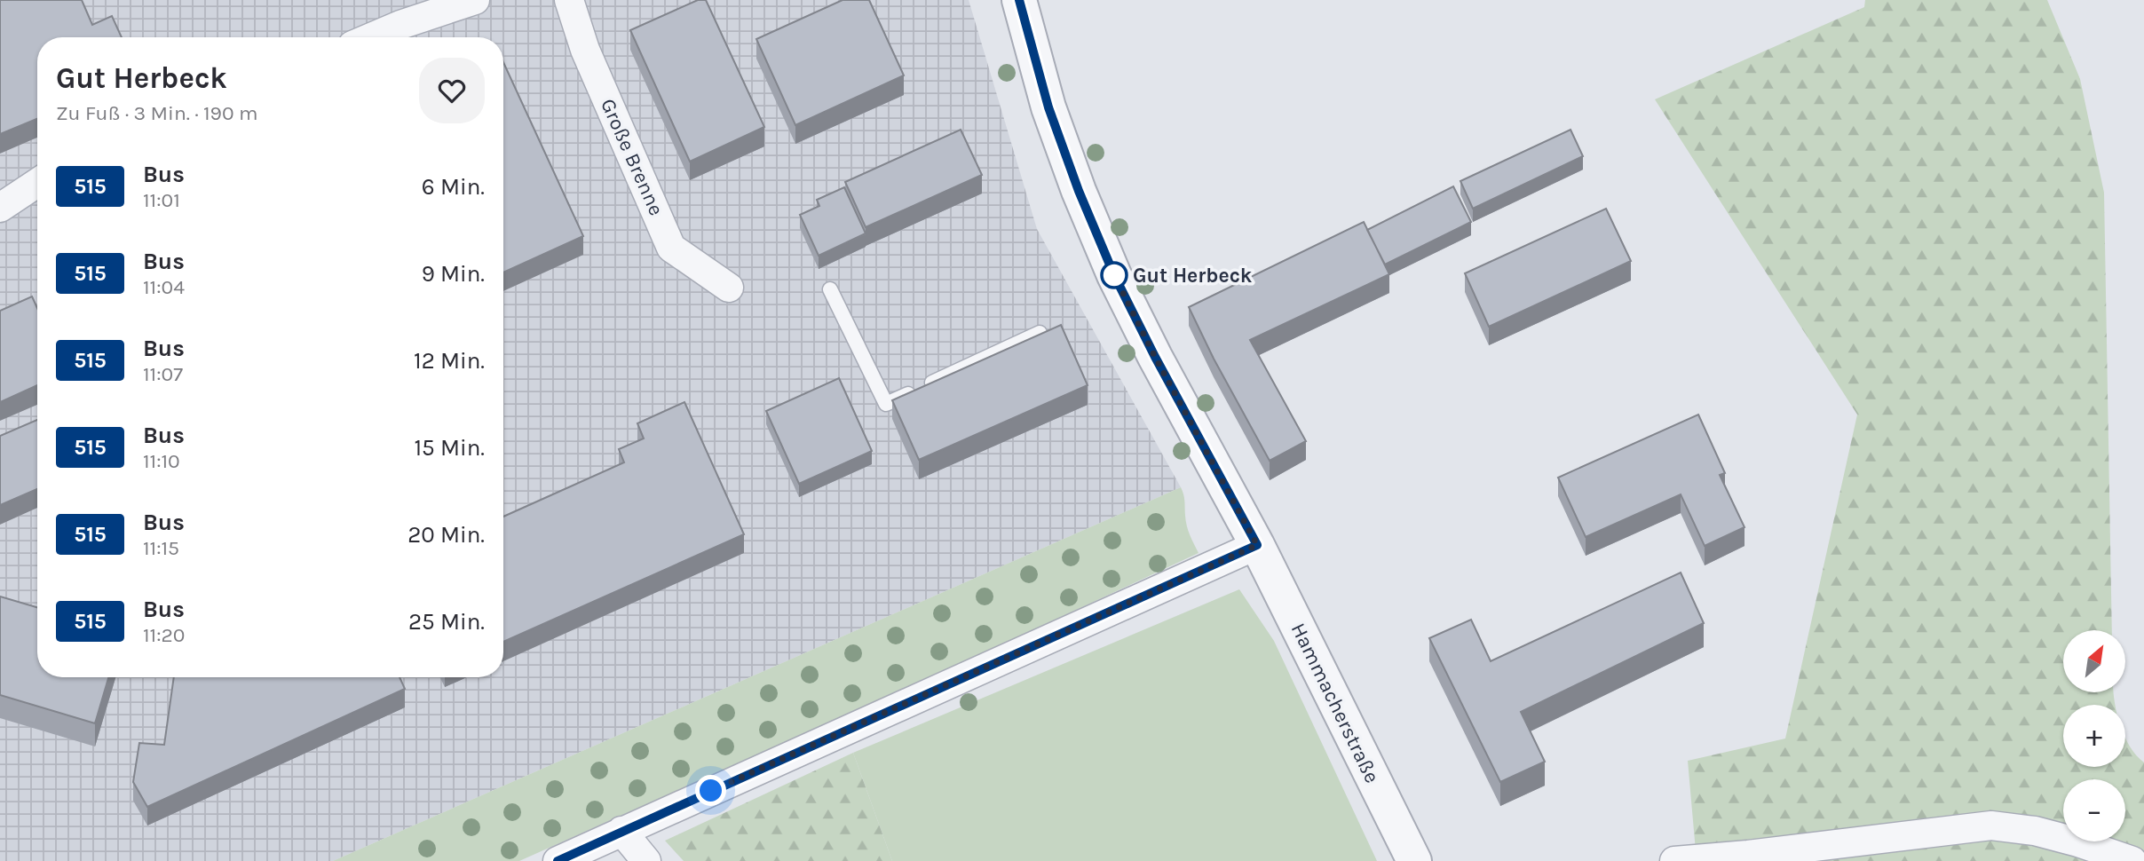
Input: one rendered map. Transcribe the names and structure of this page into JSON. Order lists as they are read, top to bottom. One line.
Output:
{"streets":{"street":["Große Brenne","Hammacherstraße"]},"places":["Gut Herbeck"],"lines":["bus line 515"],"north":"top right","page":{"heading":["Gut Herbeck","Zu Fuß · 3 Min. · 190 m"],"list":[{"mark":"515","name":"Bus","note":"11:01","value":"6 Min."},{"mark":"515","name":"Bus","note":"11:04","value":"9 Min."},{"mark":"515","name":"Bus","note":"11:07","value":"12 Min."},{"mark":"515","name":"Bus","note":"11:10","value":"15 Min."},{"mark":"515","name":"Bus","note":"11:15","value":"20 Min."},{"mark":"515","name":"Bus","note":"11:20","value":"25 Min."}],"map_buttons":["+","−"]}}
